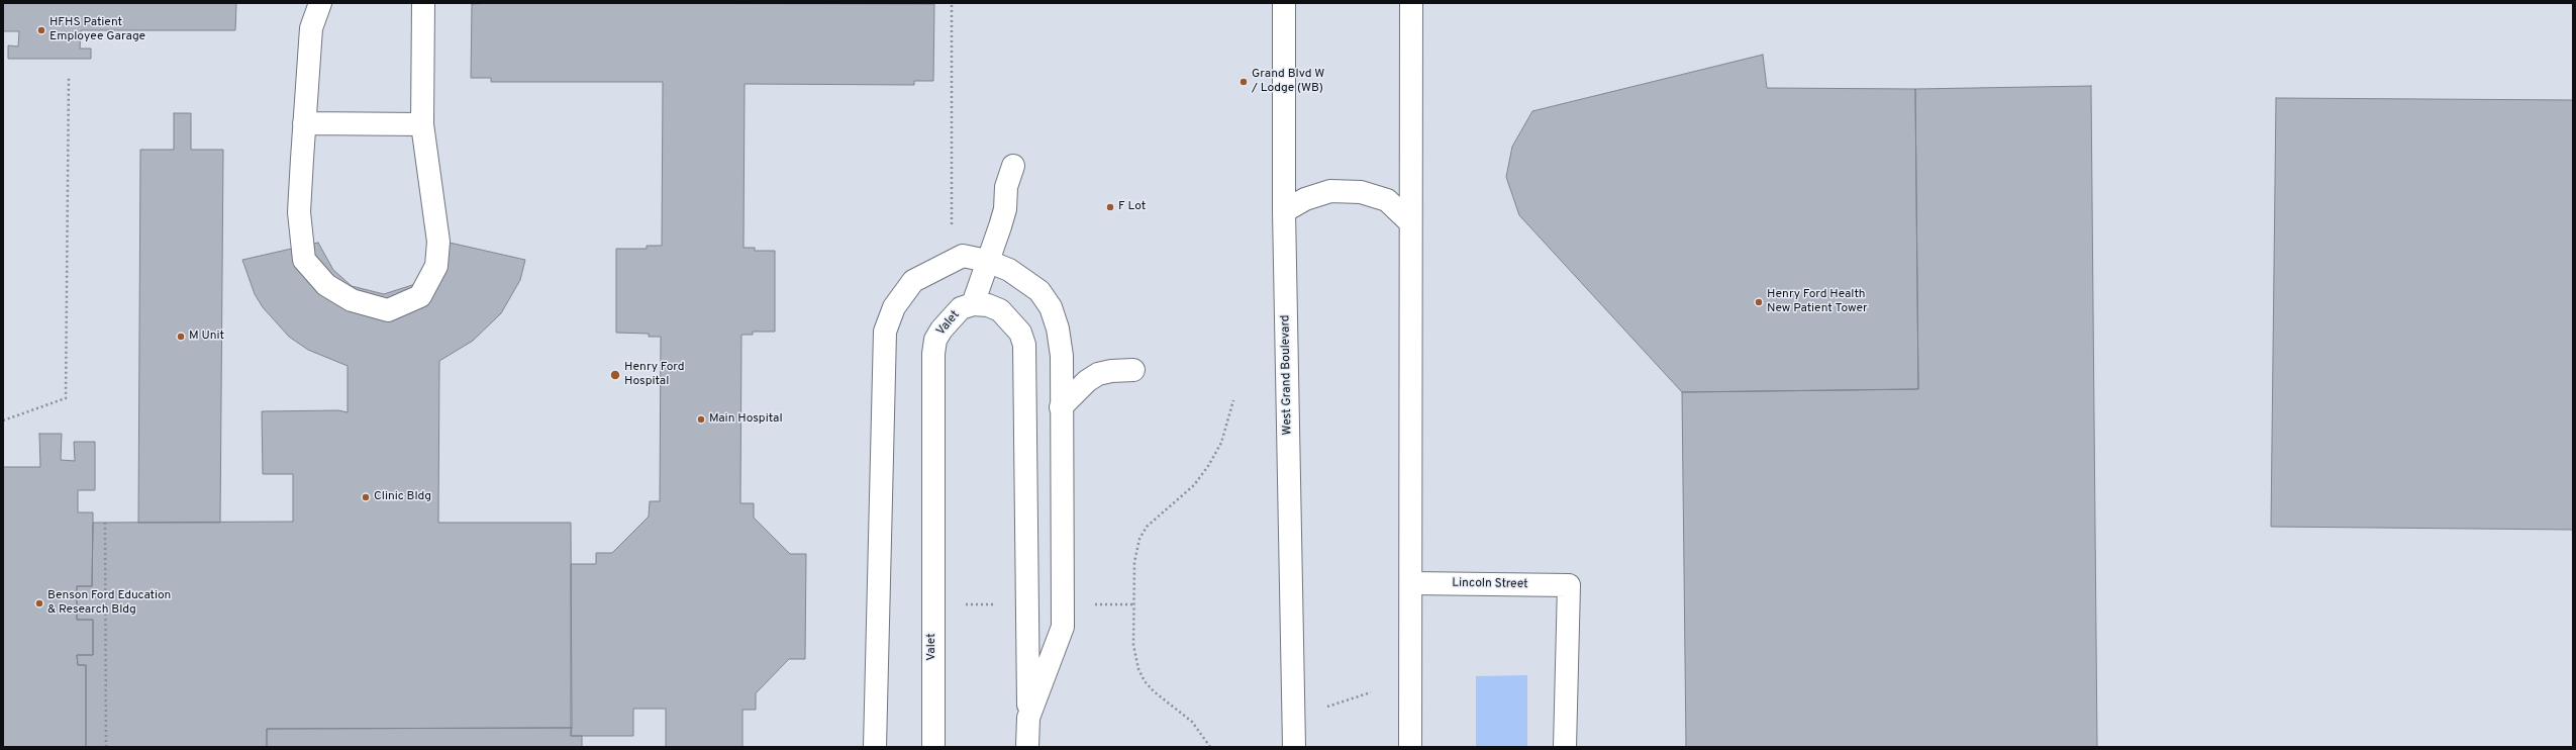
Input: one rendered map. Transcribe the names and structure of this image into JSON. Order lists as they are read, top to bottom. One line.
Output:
{"streets":{"main road":["Valet","West Grand Boulevard","Lincoln Street"]},"places":["HFHS Patient Employee Garage","Grand Blvd W / Lodge (WB)","F Lot","Henry Ford Health New Patient Tower","M Unit","Henry Ford Hospital","Main Hospital","Clinic Bldg","Benson Ford Education & Research Bldg"]}
